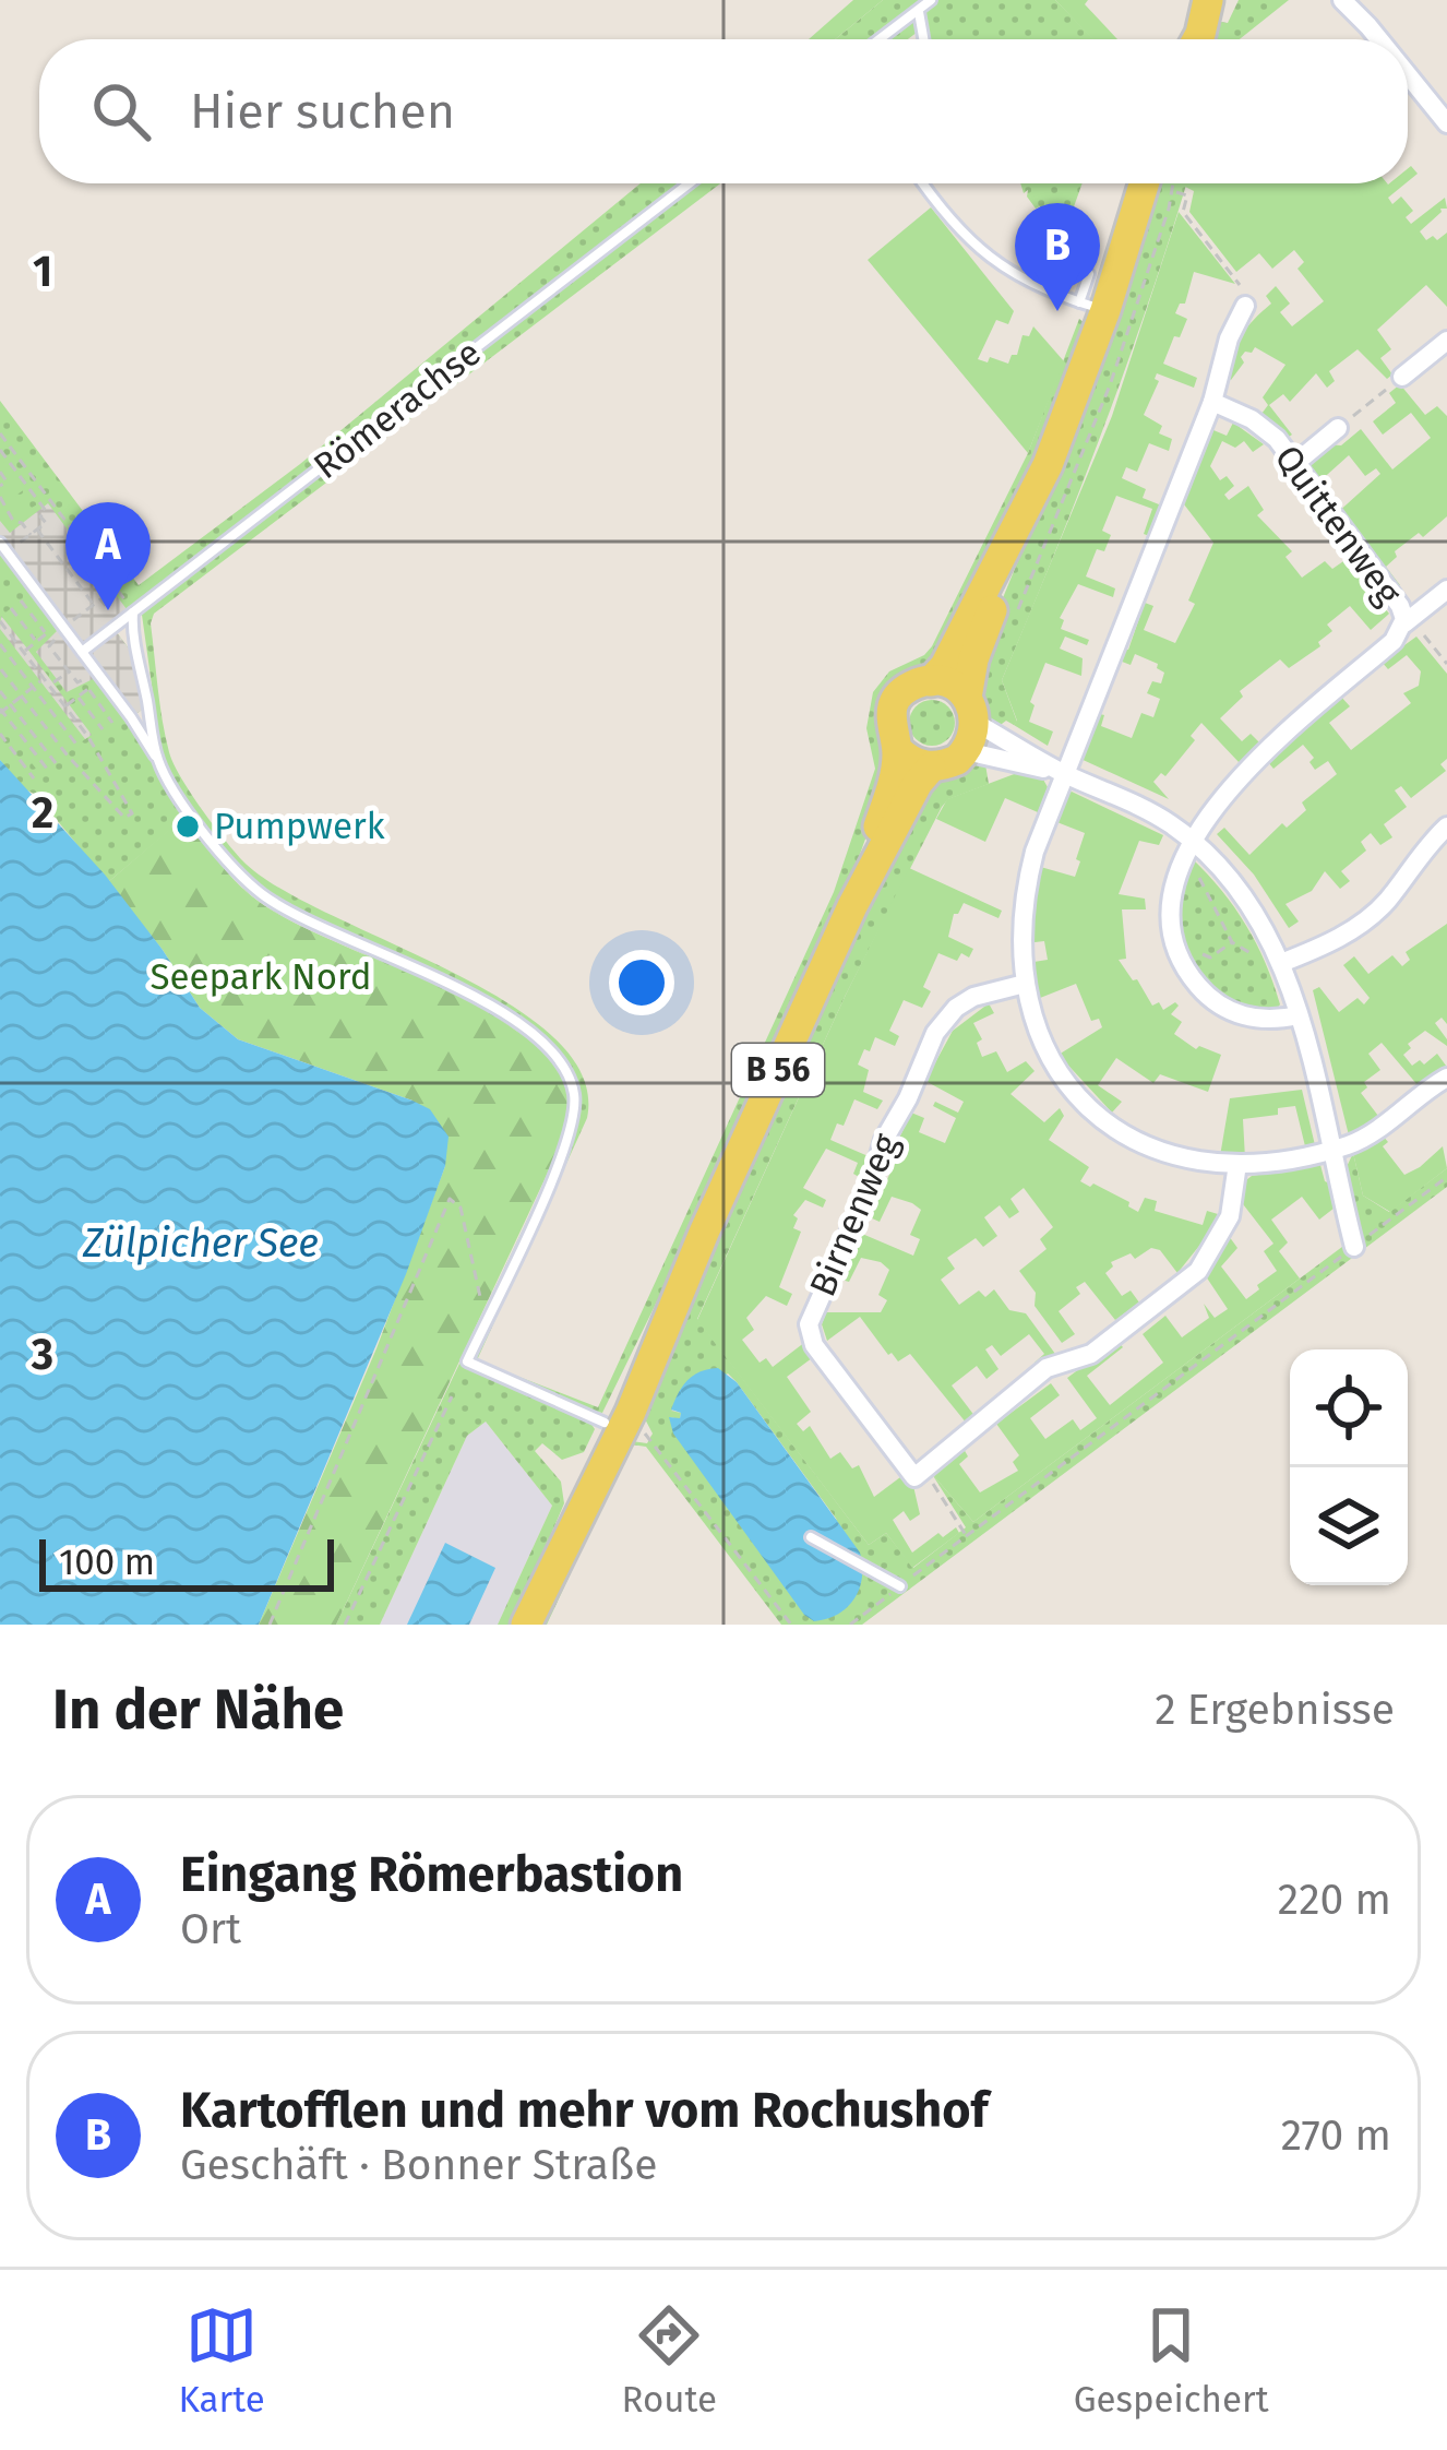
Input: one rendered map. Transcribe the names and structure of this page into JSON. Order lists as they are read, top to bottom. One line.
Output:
{"streets":{"main road":["B 56"],"street":["Quittenweg","Birnenweg"],"lane":["Römerachse"]},"water":["Zülpicher See"],"parks":["Seepark Nord"],"places":["Pumpwerk"],"scale_bar":"100 m","page":{"search":"Hier suchen","pins":["B","A"],"scale":"100 m","heading":["In der Nähe","2 Ergebnisse"],"list":[{"mark":"A","name":"Eingang Römerbastion","note":"Ort","value":"220 m"},{"mark":"B","name":"Kartofflen und mehr vom Rochushof","note":"Geschäft · Bonner Straße","value":"270 m"}],"nav":["Karte","Route","Gespeichert"]},"grid":{"rows":["1","2","3"]}}
